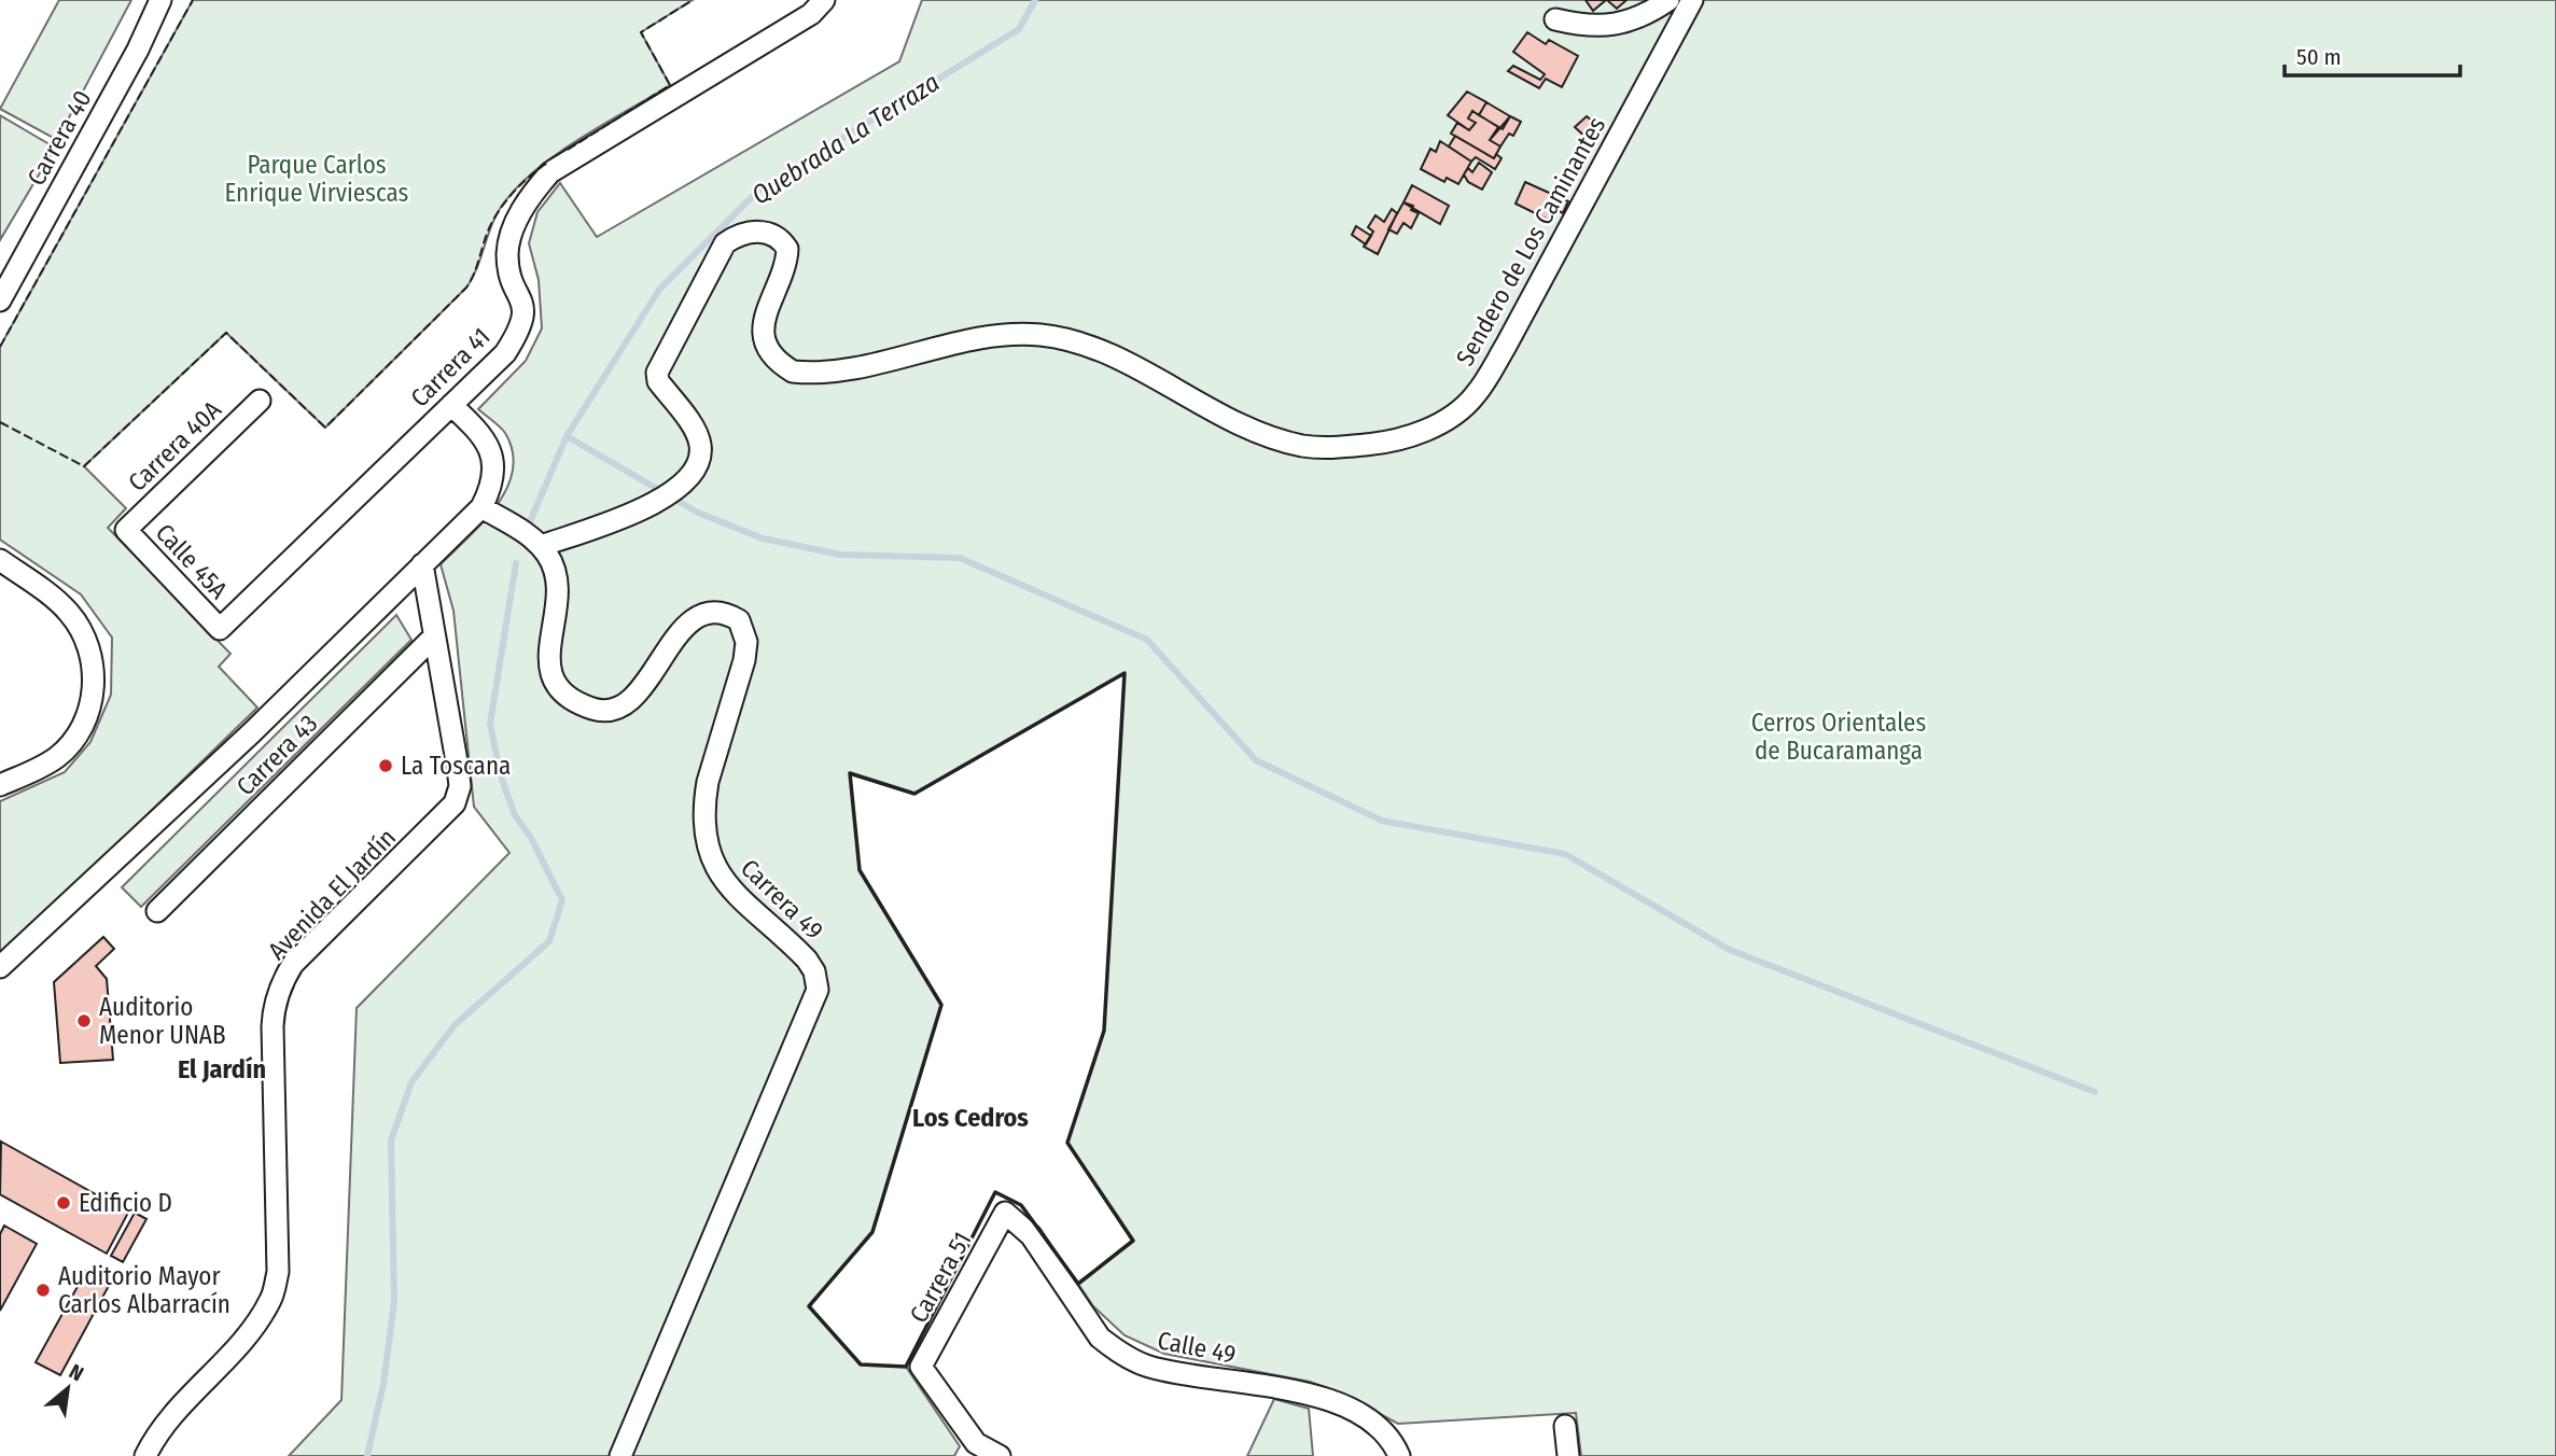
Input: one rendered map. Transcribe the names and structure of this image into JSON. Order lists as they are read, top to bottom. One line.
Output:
{"streets":{"street":["Carrera 40","Sendero de Los Caminantes","Carrera 41","Carrera 40A","Calle 45A","Carrera 43","Avenida El Jardín","Carrera 49","Carrera 51","Calle 49"]},"crossings":[["Sendero de Los Caminantes","Carrera 49"],["Carrera 41","Calle 45A"],["Carrera 40A","Calle 45A"],["Carrera 43","Avenida El Jardín"],["Carrera 51","Calle 49"]],"districts":["El Jardín","Los Cedros"],"water":["Quebrada La Terraza"],"parks":["Parque Carlos Enrique Virviescas","Cerros Orientales de Bucaramanga"],"places":["La Toscana","Auditorio Menor UNAB","Edificio D","Auditorio Mayor Carlos Albarracín"],"scale_bar":"50 m","north":"top right"}
